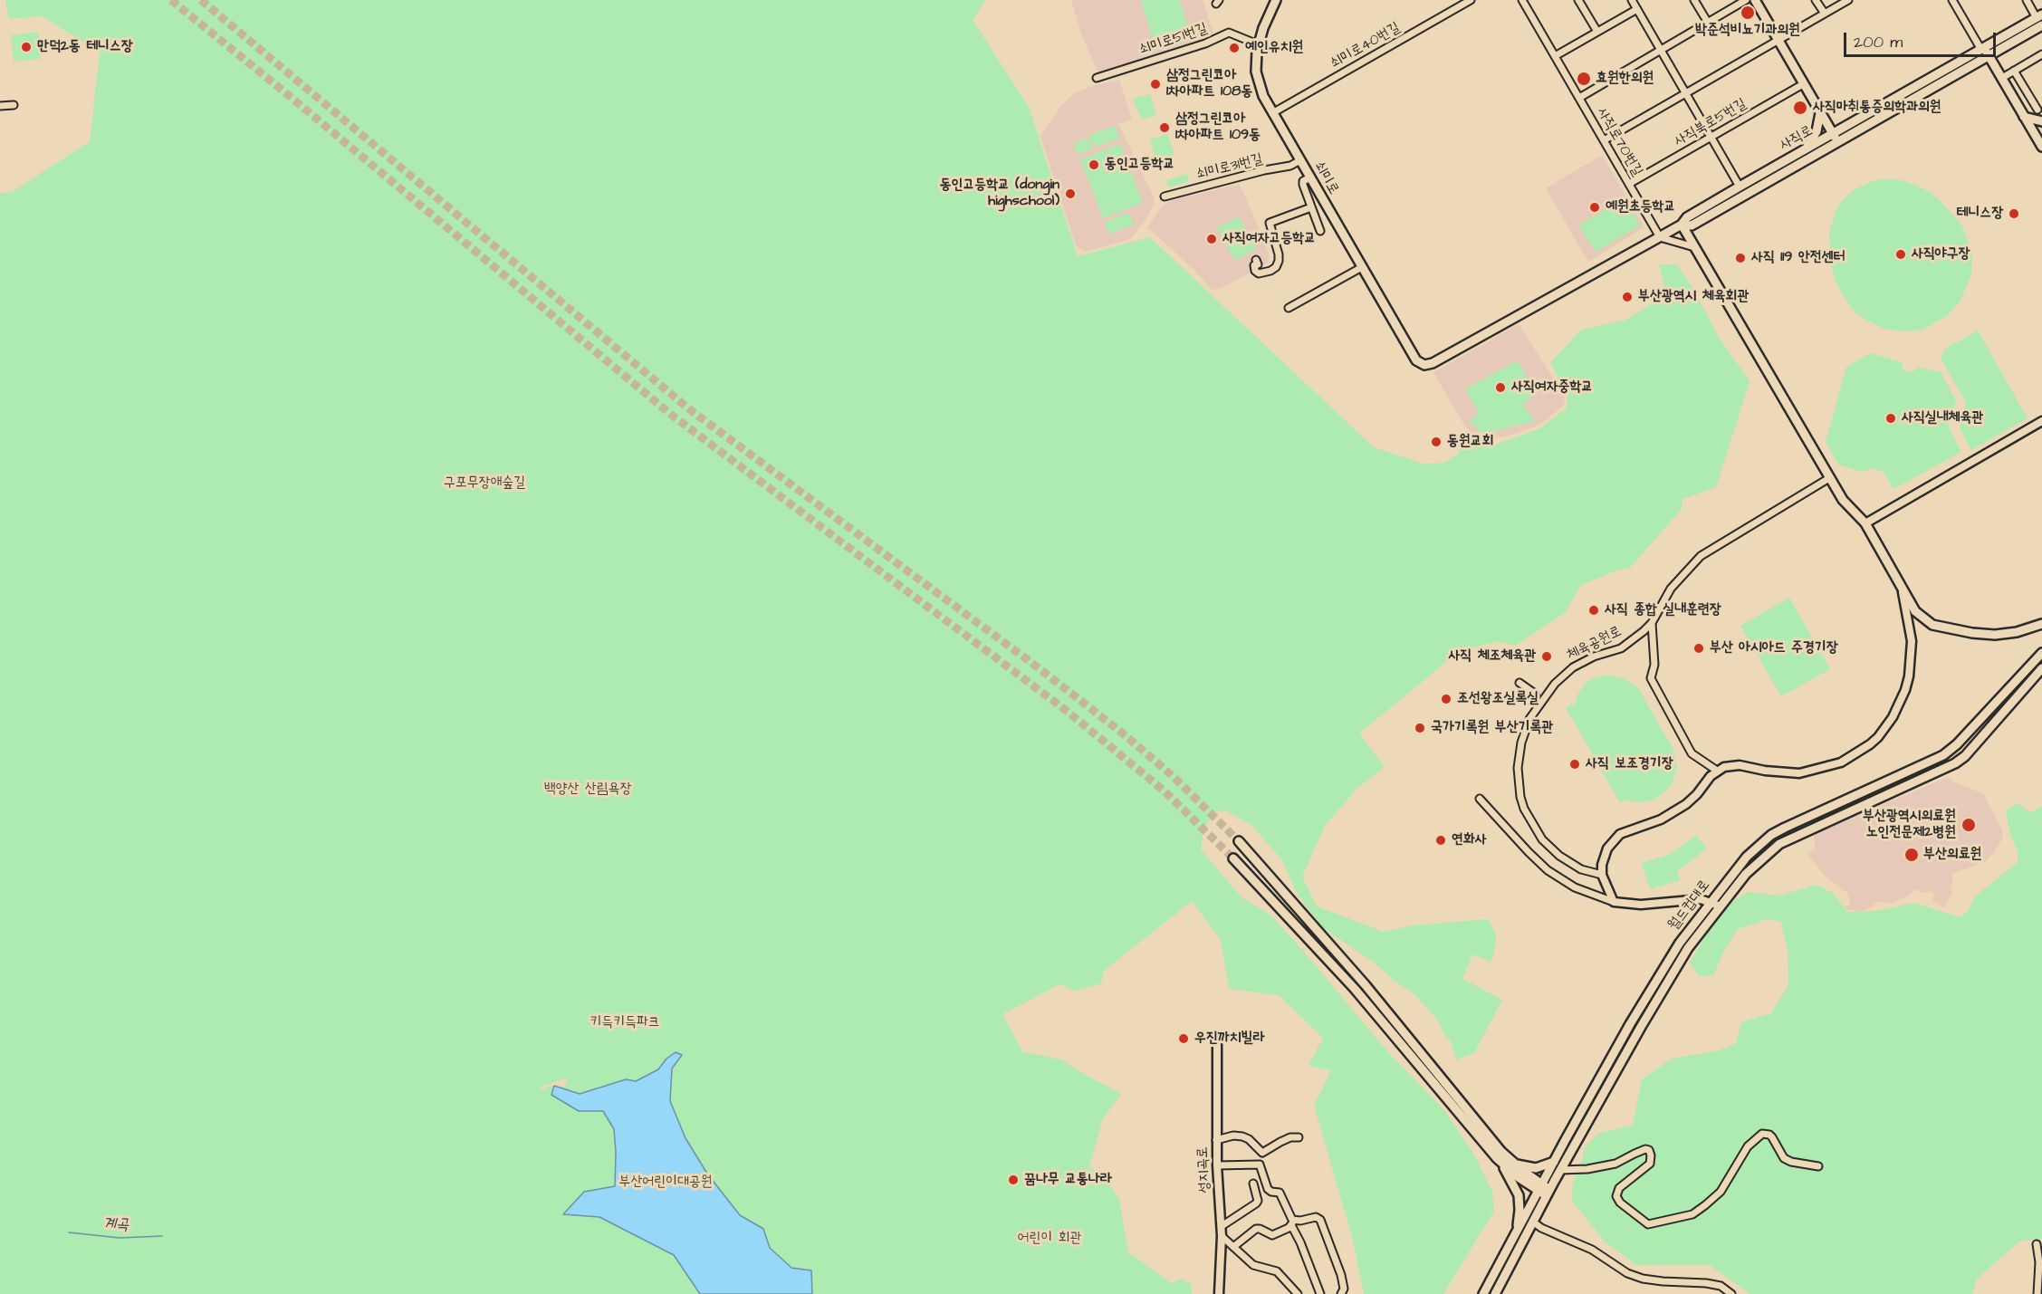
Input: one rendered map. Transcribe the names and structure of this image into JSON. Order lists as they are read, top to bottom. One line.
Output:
{"streets":{"main road":["사직로","쇠미로","월드컵대로"],"street":["쇠미로51번길","쇠미로40번길","사직북로5번길","사직로70번길","쇠미로31번길","체육공원로","성지곡로"]},"crossings":[["쇠미로51번길","쇠미로"],["쇠미로40번길","쇠미로"],["사직북로5번길","사직로70번길"],["사직로","사직로70번길"],["사직로","쇠미로"],["쇠미로31번길","쇠미로"]],"water":["계곡"],"parks":["구포무장애숲길","백양산 산림욕장","키득키득파크","부산어린이대공원","어린이 회관"],"places":["박준석비뇨기과의원","만덕2동 테니스장","예인유치원","효원한의원","삼정그린코아 1차아파트 108동","사직마취통증의학과의원","삼정그린코아 1차아파트 109동","동인고등학교","동인고등학교 (dongin highschool)","예원초등학교","테니스장","사직여자고등학교","사직야구장","사직 119 안전센터","부산광역시 체육회관","사직여자중학교","사직실내체육관","동원교회","사직 종합 실내훈련장","부산 아시아드 주경기장","사직 체조체육관","조선왕조실록실","국가기록원 부산기록관","사직 보조경기장","부산광역시의료원 노인전문제2병원","연화사","부산의료원","우진까치빌라","꿈나무 교통나라"],"scale_bar":"200 m"}
